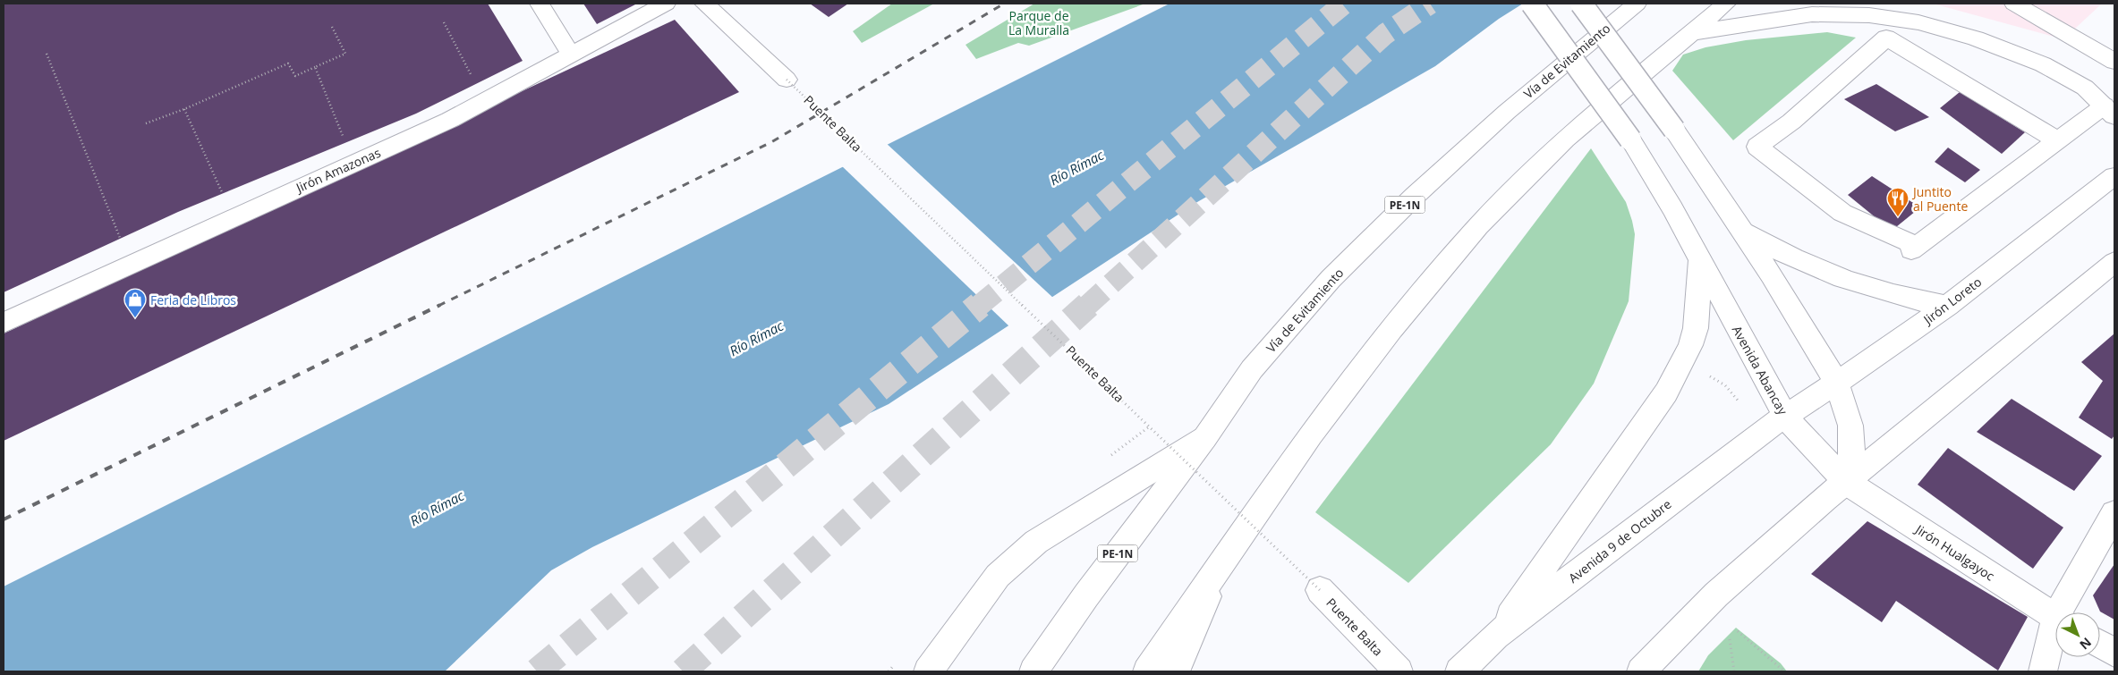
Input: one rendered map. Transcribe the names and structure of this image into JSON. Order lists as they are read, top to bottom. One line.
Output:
{"streets":{"main road":["Vía de Evitamiento","Puente Balta","Jirón Amazonas","PE-1N","Jirón Loreto","Avenida Abancay","Avenida 9 de Octubre","Jirón Hualgayoc"]},"crossings":[["Jirón Loreto","Avenida Abancay"],["Jirón Loreto","Avenida 9 de Octubre"],["Avenida Abancay","Avenida 9 de Octubre"],["Avenida Abancay","Jirón Hualgayoc"]],"water":["Río Rímac"],"parks":["Parque de La Muralla"],"places":{"restaurant":["Juntito al Puente"],"shop":["Feria de Libros"]},"north":"bottom right"}
